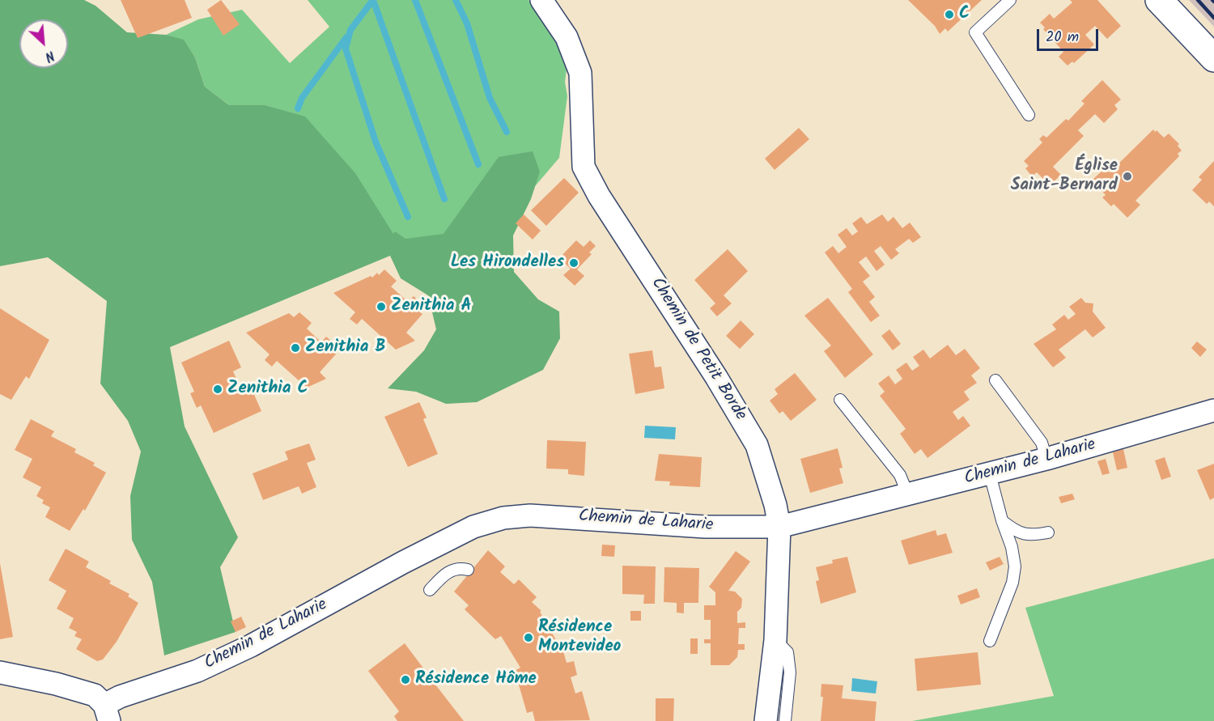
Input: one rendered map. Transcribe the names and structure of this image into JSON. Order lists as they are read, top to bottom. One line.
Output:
{"streets":{"street":["Chemin de Petit Borde","Chemin de Laharie"]},"crossings":[["Chemin de Petit Borde","Chemin de Laharie"]],"places":["C","Église Saint-Bernard","Les Hirondelles","Zenithia A","Zenithia B","Zenithia C","Résidence Montevideo","Résidence Hôme"],"scale_bar":"20 m","north":"bottom right"}
